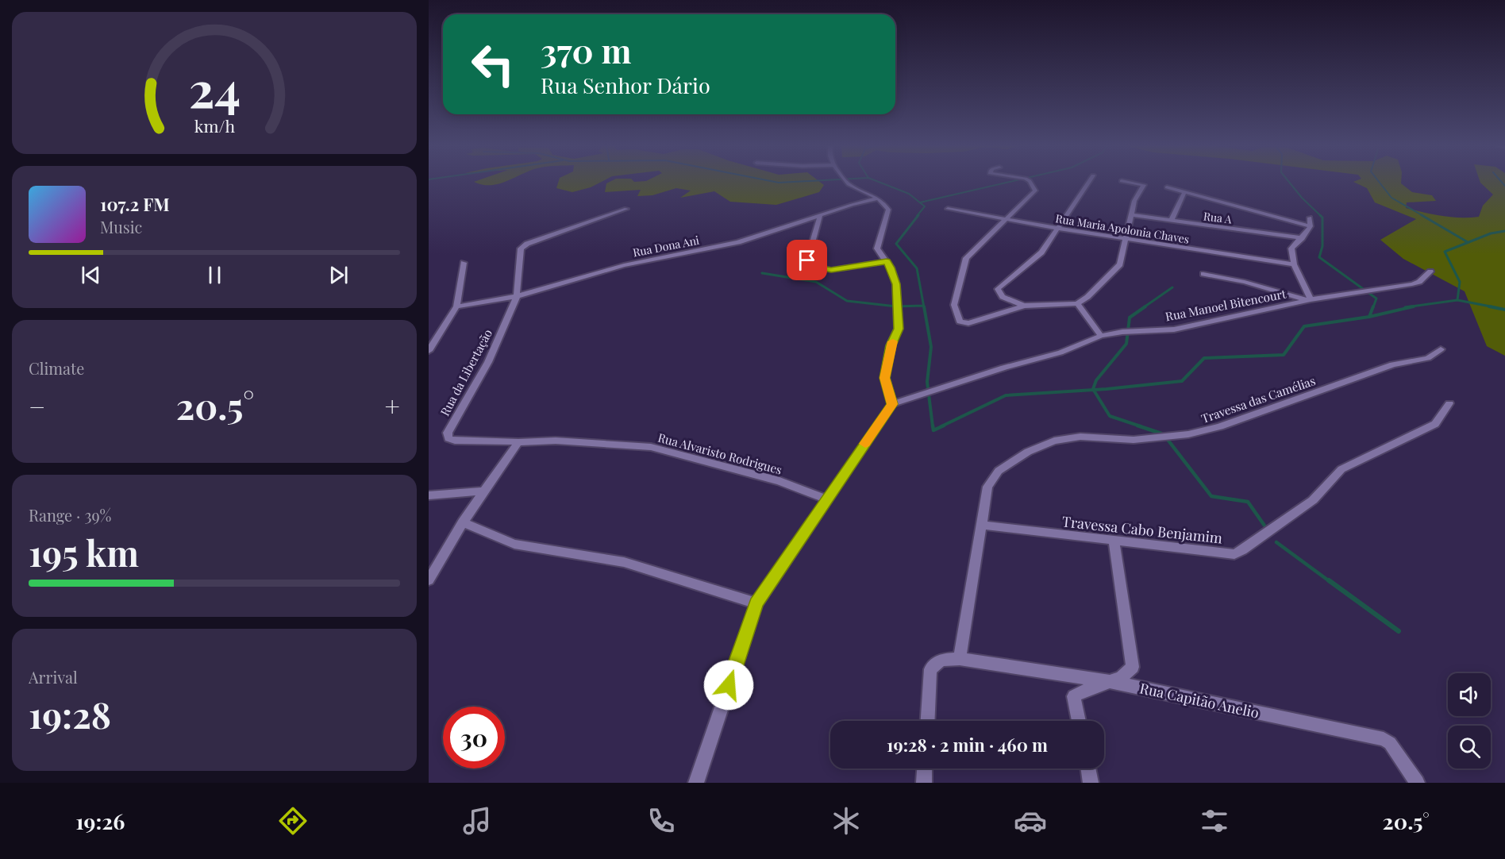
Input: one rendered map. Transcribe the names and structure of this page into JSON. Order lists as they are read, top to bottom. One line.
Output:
{"streets":{"street":["Rua A","Rua Maria Apolonia Chaves","Rua Dona Ani","Rua Manoel Bitencourt","Rua da Libertação","Travessa das Camélias","Rua Alvaristo Rodrigues","Travessa Cabo Benjamim","Rua Capitão Anelio"]},"crossings":[["Rua Dona Ani","Rua da Libertação"],["Rua da Libertação","Rua Alvaristo Rodrigues"],["Travessa das Camélias","Travessa Cabo Benjamim"]],"page":{"turn":["370 m","Rua Senhor Dário"],"song":["107.2 FM","Music"],"tile":["Climate",["Range · 39%","195 km"],["Arrival","19:28"]],"heat":["−","20.5°","+"],"limit":"30","trip":"19:28 · 2 min · 460 m","tabs":["19:26","20.5°"],"gauge":["24","km/h"]}}
